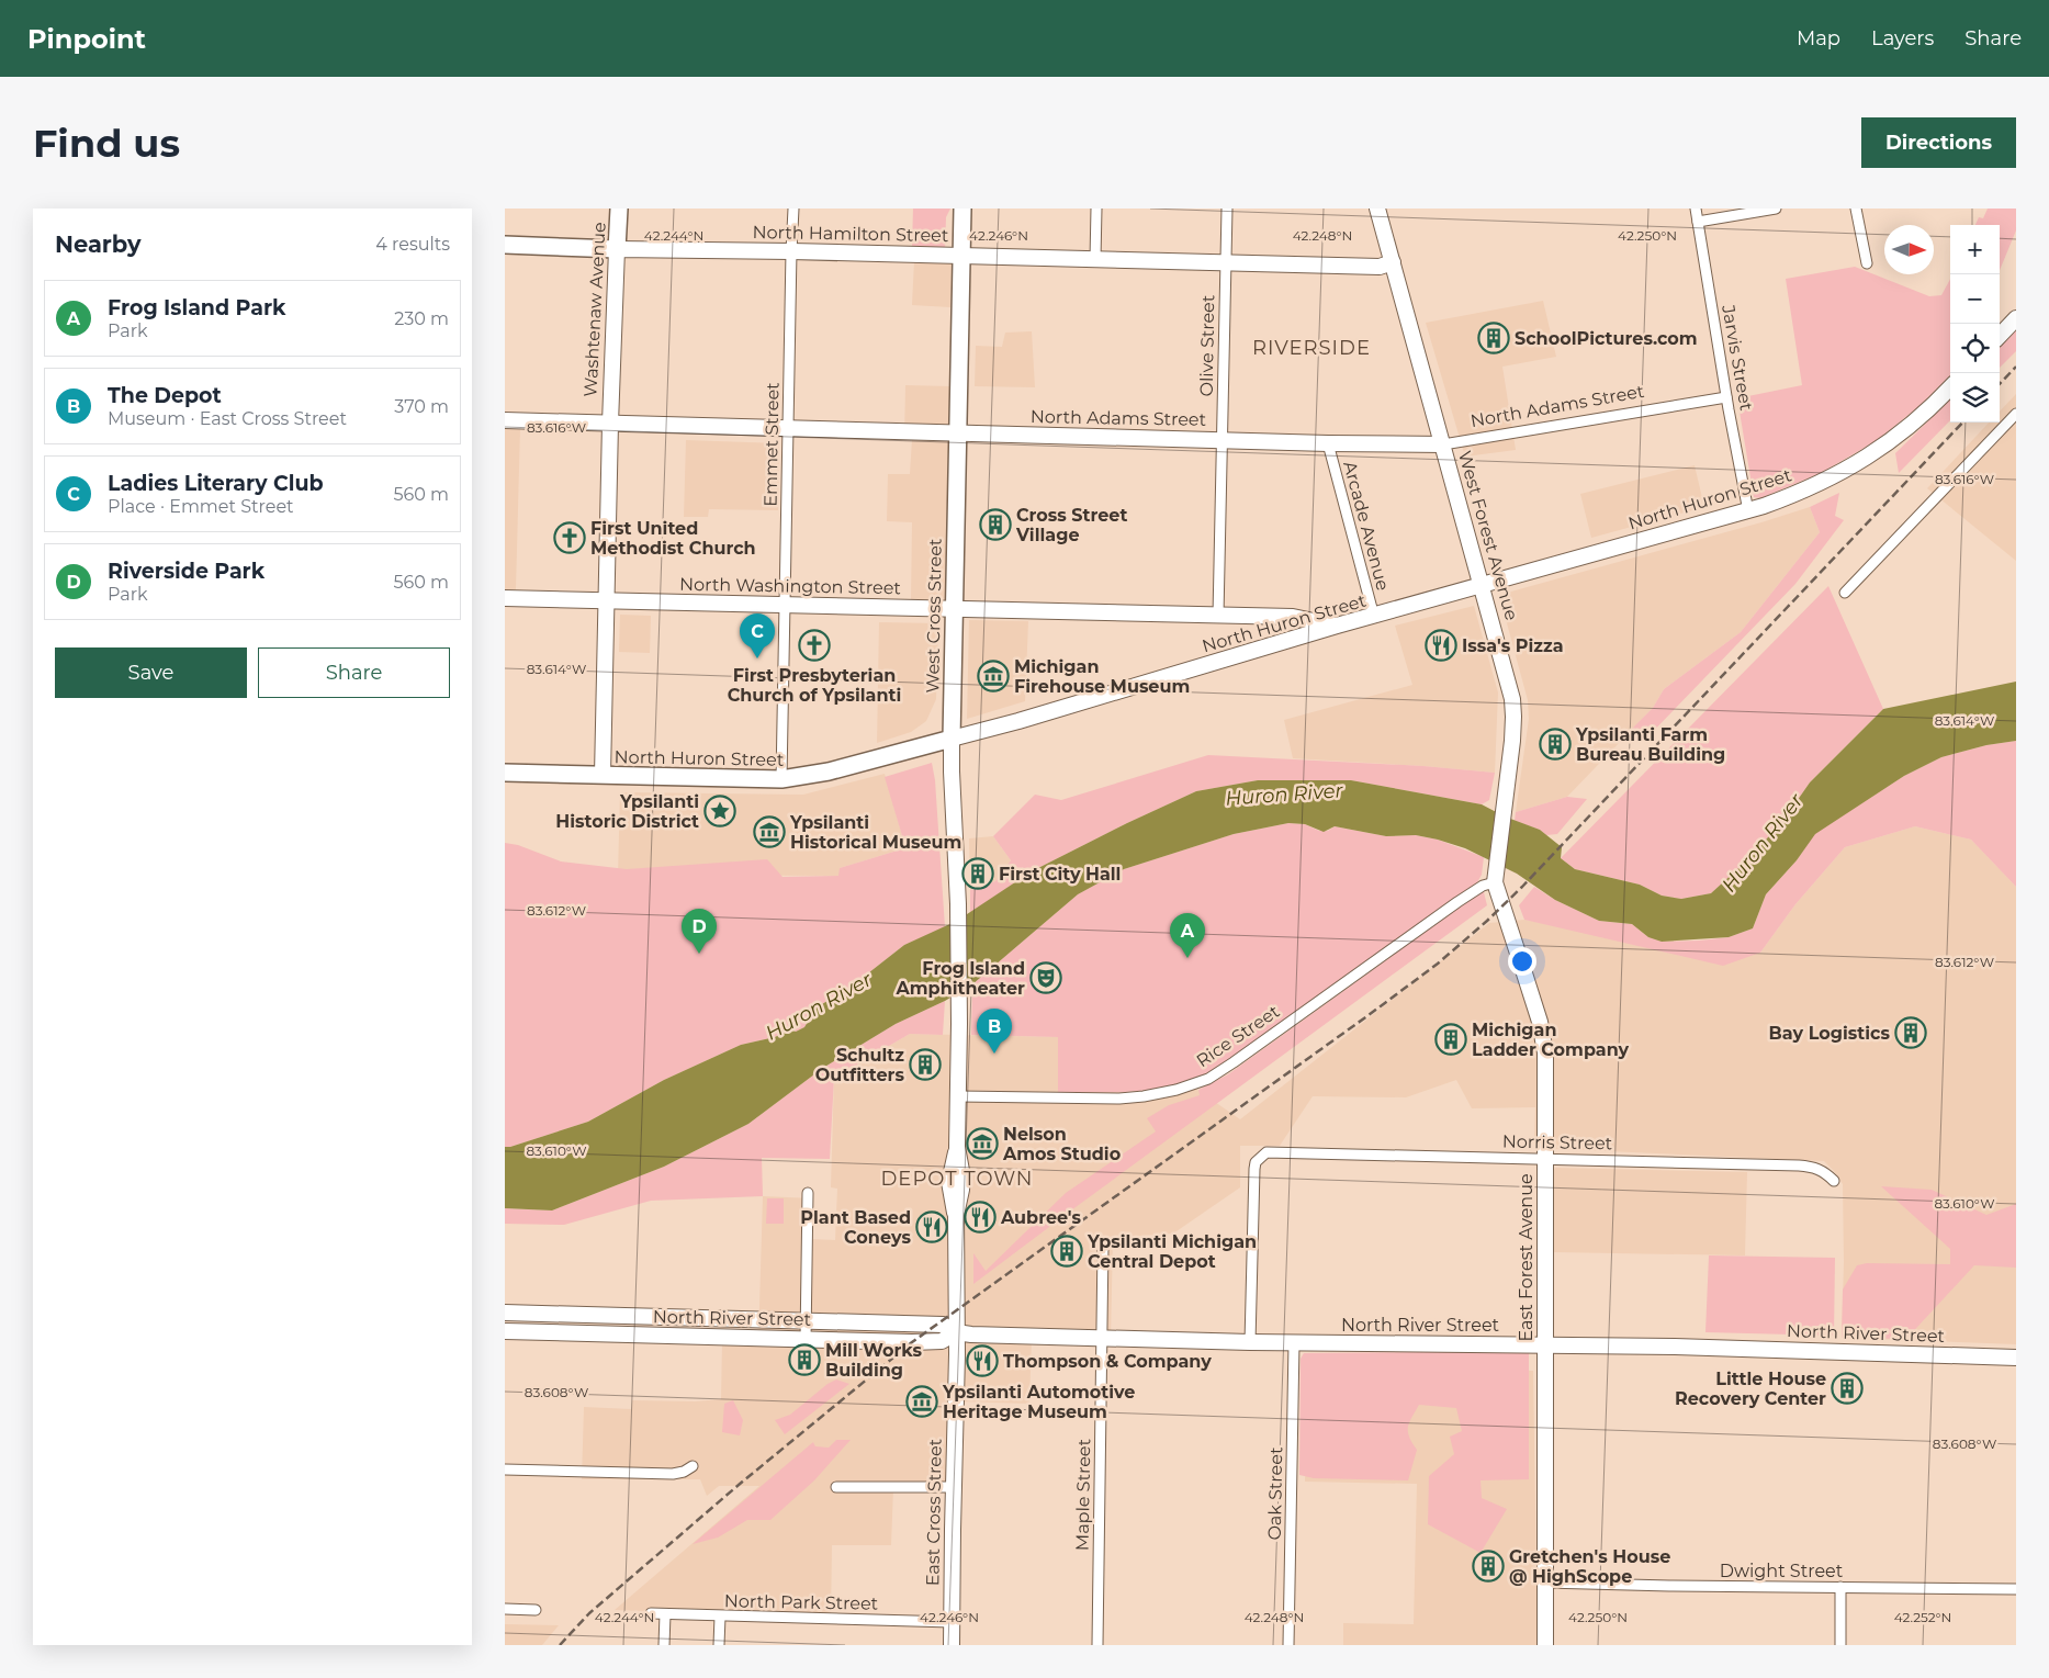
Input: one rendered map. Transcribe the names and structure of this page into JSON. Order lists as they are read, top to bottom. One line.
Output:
{"streets":{"main road":["North Hamilton Street","Washtenaw Avenue","North Huron Street","West Cross Street"],"street":["Olive Street","Jarvis Street","North Adams Street","Emmet Street","Arcade Avenue","West Forest Avenue","North Washington Street","Rice Street","Norris Street","East Forest Avenue","North River Street","Oak Street","Maple Street","East Cross Street","Dwight Street","North Park Street"]},"crossings":[["North Hamilton Street","Washtenaw Avenue"],["North Hamilton Street","Olive Street"],["North Hamilton Street","Emmet Street"],["North Hamilton Street","West Forest Avenue"],["North Hamilton Street","West Cross Street"],["Washtenaw Avenue","North Adams Street"],["Washtenaw Avenue","North Huron Street"],["Washtenaw Avenue","North Washington Street"],["Olive Street","North Adams Street"],["Olive Street","North Washington Street"],["Jarvis Street","North Adams Street"],["Jarvis Street","North Huron Street"],["North Adams Street","Emmet Street"],["North Adams Street","Arcade Avenue"],["North Adams Street","West Forest Avenue"],["North Adams Street","West Cross Street"],["Emmet Street","North Huron Street"],["Emmet Street","North Washington Street"],["North Huron Street","Arcade Avenue"],["North Huron Street","West Forest Avenue"],["North Huron Street","North Washington Street"],["North Huron Street","West Cross Street"],["West Forest Avenue","Rice Street"],["West Forest Avenue","East Forest Avenue"],["North Washington Street","West Cross Street"],["West Cross Street","East Cross Street"],["Rice Street","East Forest Avenue"],["Rice Street","East Cross Street"],["Norris Street","East Forest Avenue"],["Norris Street","North River Street"],["East Forest Avenue","North River Street"],["East Forest Avenue","Dwight Street"],["North River Street","Oak Street"],["North River Street","Maple Street"],["North River Street","East Cross Street"],["East Cross Street","North Park Street"]],"districts":["RIVERSIDE","DEPOT TOWN"],"water":["Huron River"],"places":{"building":["SchoolPictures.com","Cross Street Village","Ypsilanti Farm Bureau Building","First City Hall","Bay Logistics","Michigan Ladder Company","Schultz Outfitters","Ypsilanti Michigan Central Depot","Mill Works Building","Little House Recovery Center","Gretchen's House @ HighScope"],"church":["First United Methodist Church","First Presbyterian Church of Ypsilanti"],"restaurant":["Issa's Pizza","Aubree's","Plant Based Coneys","Thompson & Company"],"museum":["Michigan Firehouse Museum","Ypsilanti Historical Museum","Nelson Amos Studio","Ypsilanti Automotive Heritage Museum"],"place":["Ypsilanti Historic District"],"theatre":["Frog Island Amphitheater"]},"north":"right","page":{"header":"Pinpoint","nav":["Map","Layers","Share"],"buttons":["Directions",["Save","Share"]],"title":"Find us","heading":["Nearby","4 results"],"map_buttons":["+","−"],"list":[{"mark":"A","name":"Frog Island Park","note":"Park","value":"230 m"},{"mark":"B","name":"The Depot","note":"Museum · East Cross Street","value":"370 m"},{"mark":"C","name":"Ladies Literary Club","note":"Place · Emmet Street","value":"560 m"},{"mark":"D","name":"Riverside Park","note":"Park","value":"560 m"}],"pins":["C","D","A","B"]},"coordinates":["42.244°N","42.246°N","42.248°N","42.250°N","83.616°W","83.614°W","83.612°W","83.610°W","83.608°W","42.252°N"]}
